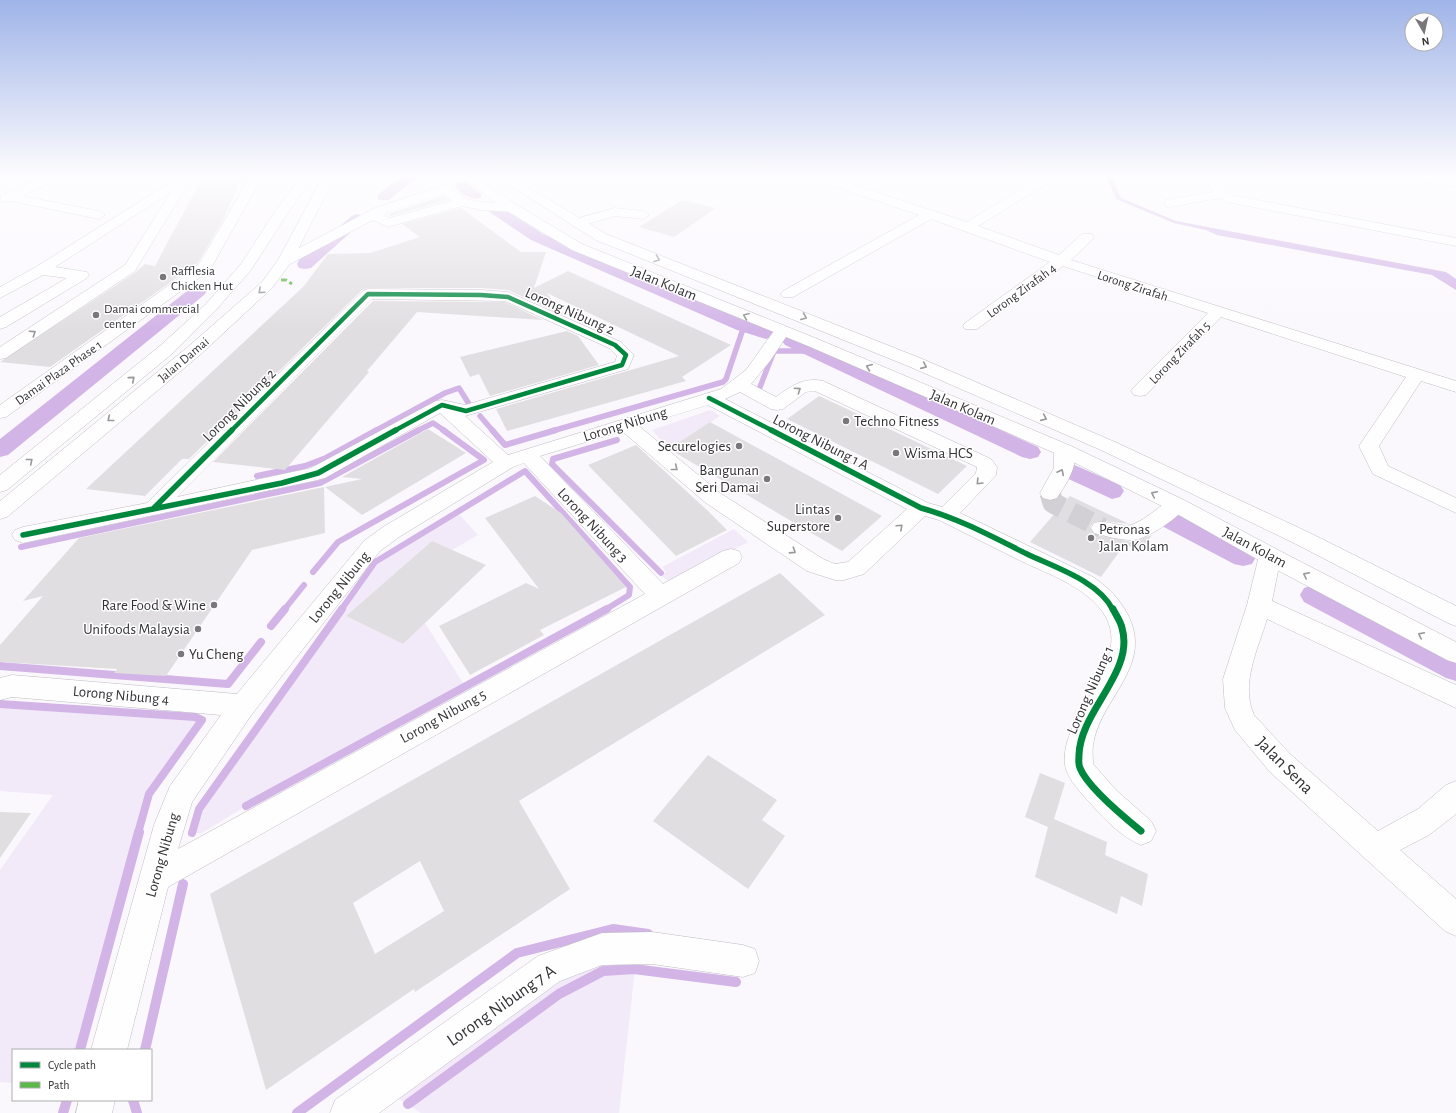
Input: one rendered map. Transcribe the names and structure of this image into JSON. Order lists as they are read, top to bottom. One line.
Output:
{"streets":{"street":["Jalan Kolam","Lorong Zirafah","Lorong Zirafah 4","Lorong Nibung 2","Lorong Zirafah 5","Jalan Damai","Damai Plaza Phase 1","Lorong Nibung","Lorong Nibung 1 A","Lorong Nibung 3","Lorong Nibung 1","Lorong Nibung 4","Lorong Nibung 5","Jalan Sena","Lorong Nibung 7 A"]},"crossings":[["Jalan Kolam","Lorong Nibung"],["Jalan Kolam","Jalan Sena"],["Lorong Zirafah","Lorong Zirafah 4"],["Lorong Zirafah","Lorong Zirafah 5"],["Lorong Nibung","Lorong Nibung 1 A"],["Lorong Nibung","Lorong Nibung 3"],["Lorong Nibung","Lorong Nibung 4"],["Lorong Nibung","Lorong Nibung 5"],["Lorong Nibung 1 A","Lorong Nibung 1"],["Lorong Nibung 3","Lorong Nibung 5"]],"places":["Rafflesia Chicken Hut","Damai commercial center","Techno Fitness","Securelogies","Wisma HCS","Bangunan Seri Damai","Lintas Superstore","Petronas Jalan Kolam","Rare Food & Wine","Unifoods Malaysia","Yu Cheng"],"legend":["Cycle path","Path"],"north":"bottom"}
